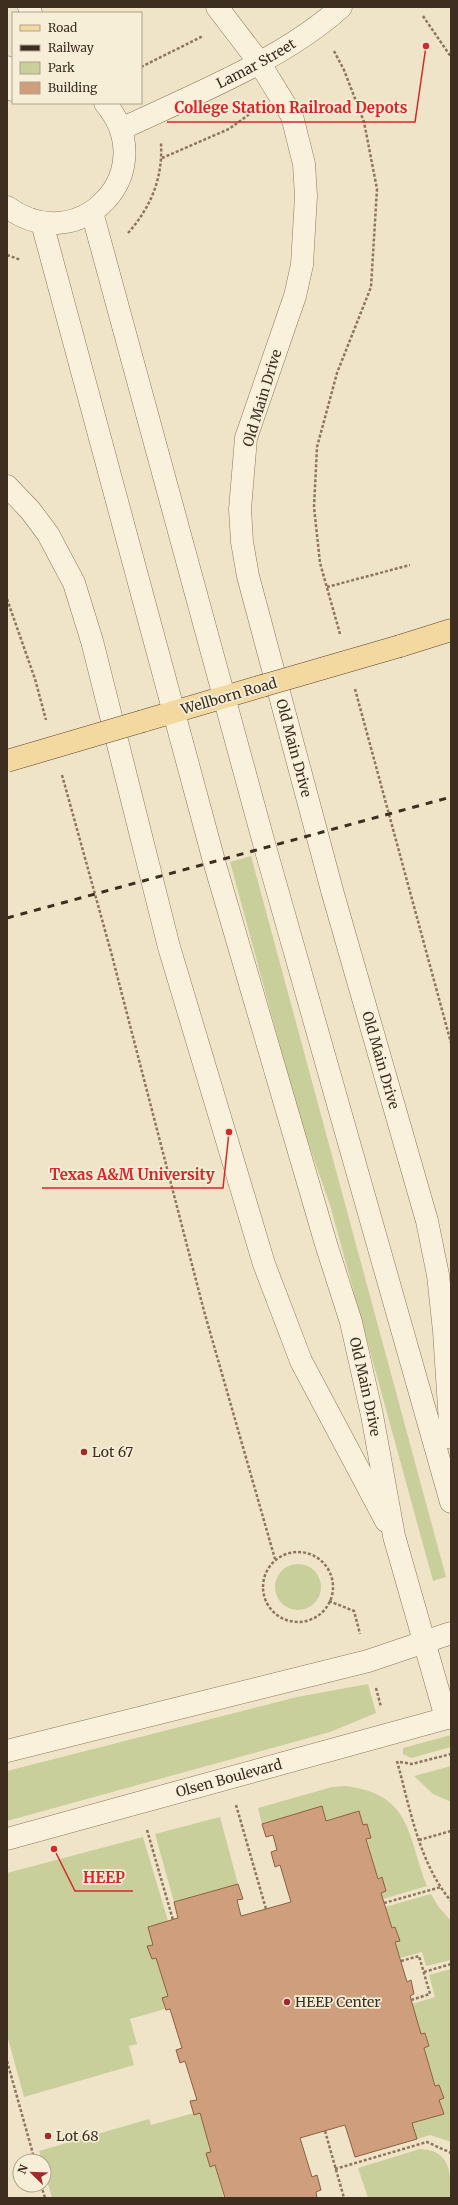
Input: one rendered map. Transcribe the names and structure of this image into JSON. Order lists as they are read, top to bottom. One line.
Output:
{"streets":{"main road":["Wellborn Road"],"street":["Lamar Street","Old Main Drive","Olsen Boulevard"]},"crossings":[["Lamar Street","Old Main Drive"],["Old Main Drive","Wellborn Road"],["Old Main Drive","Olsen Boulevard"]],"places":["College Station Railroad Depots","Texas A&M University","Lot 67","HEEP","HEEP Center","Lot 68"],"legend":["Road","Railway","Park","Building"],"north":"top left"}
